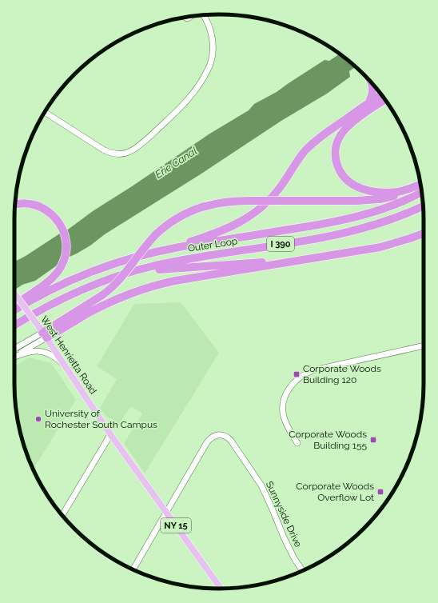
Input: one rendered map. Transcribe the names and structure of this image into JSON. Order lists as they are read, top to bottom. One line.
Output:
{"streets":{"highway":["I 390","Outer Loop"],"main road":["West Henrietta Road","NY 15"],"street":["Sunnyside Drive"]},"crossings":[["West Henrietta Road","Sunnyside Drive"]],"water":["Erie Canal"],"places":{"transit":["Corporate Woods Building 120","Corporate Woods Building 155","Corporate Woods Overflow Lot"],"other":["University of Rochester South Campus"]}}
